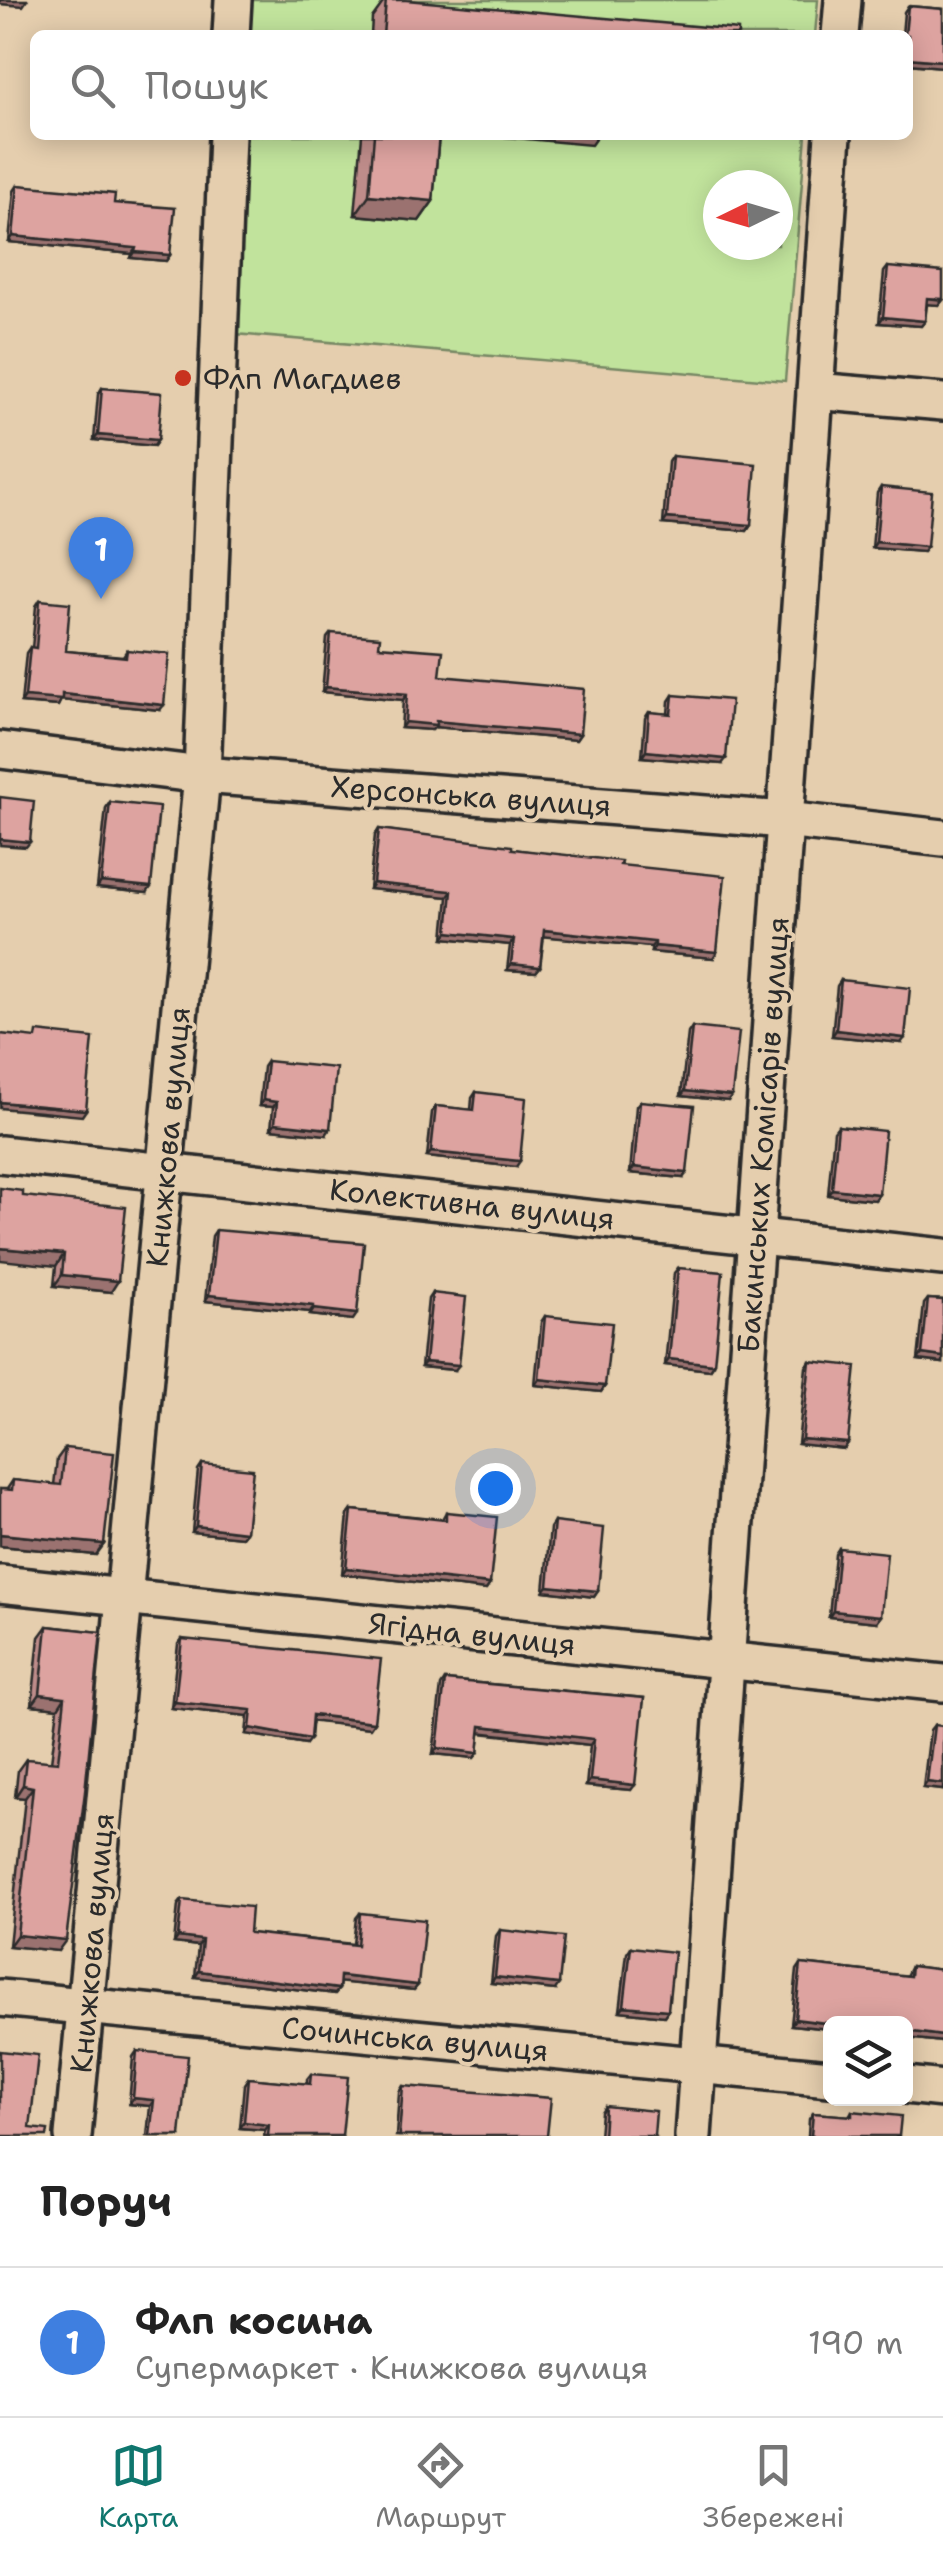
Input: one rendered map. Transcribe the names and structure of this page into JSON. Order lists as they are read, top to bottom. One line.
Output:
{"streets":{"street":["Херсонська вулиця","Бакинських Комісарів вулиця","Книжкова вулиця","Колективна вулиця","Ягідна вулиця","Сочинська вулиця"]},"crossings":[["Херсонська вулиця","Бакинських Комісарів вулиця"],["Херсонська вулиця","Книжкова вулиця"],["Бакинських Комісарів вулиця","Колективна вулиця"],["Бакинських Комісарів вулиця","Ягідна вулиця"],["Бакинських Комісарів вулиця","Сочинська вулиця"],["Книжкова вулиця","Колективна вулиця"],["Книжкова вулиця","Ягідна вулиця"],["Книжкова вулиця","Сочинська вулиця"]],"places":["Флп Магдиев"],"north":"left","page":{"search":"Пошук","pins":"1","heading":"Поруч","list":[{"mark":"1","name":"Флп косина","note":"Супермаркет · Книжкова вулиця","value":"190 m"}],"nav":["Карта","Маршрут","Збережені"]}}
